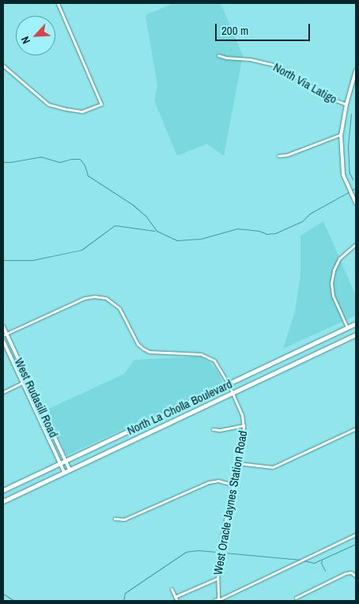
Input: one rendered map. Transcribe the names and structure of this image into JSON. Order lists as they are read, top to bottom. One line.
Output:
{"streets":{"main road":["North La Cholla Boulevard"],"street":["North Via Latigo","West Rudasill Road","West Oracle Jaynes Station Road"]},"crossings":[["West Rudasill Road","North La Cholla Boulevard"],["West Rudasill Road","West Oracle Jaynes Station Road"],["North La Cholla Boulevard","West Oracle Jaynes Station Road"]],"scale_bar":"200 m","north":"bottom left"}
